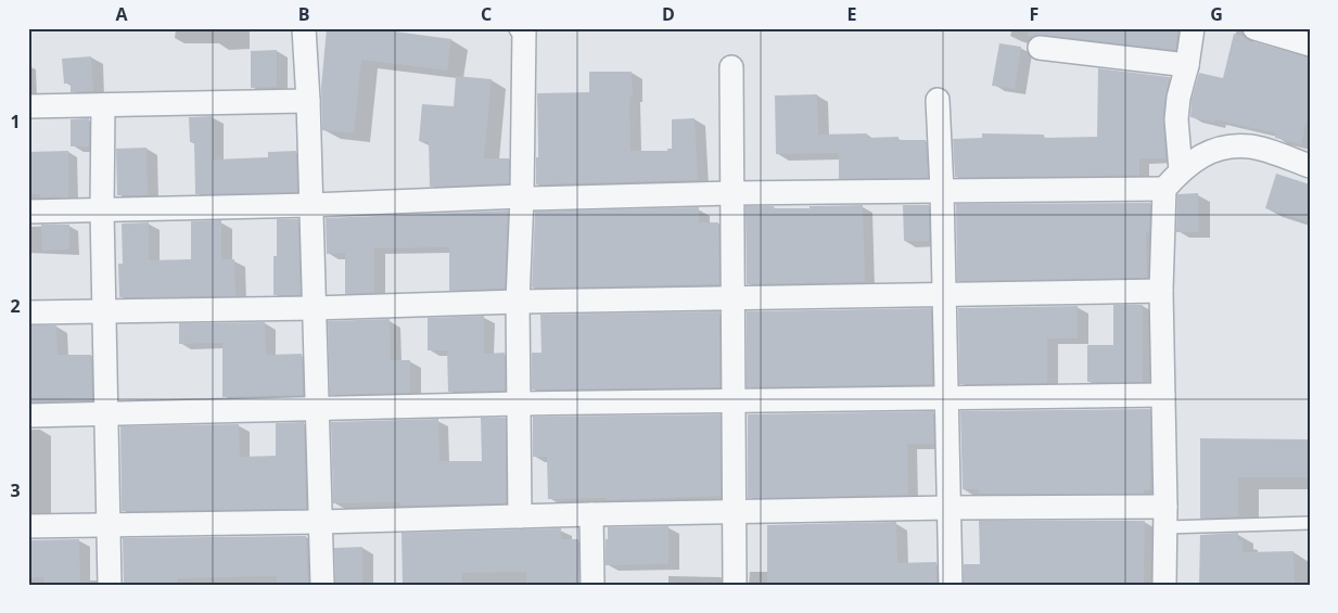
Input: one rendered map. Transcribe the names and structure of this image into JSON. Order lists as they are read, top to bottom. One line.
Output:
{"grid":{"columns":["A","B","C","D","E","F","G"],"rows":["1","2","3"]}}
